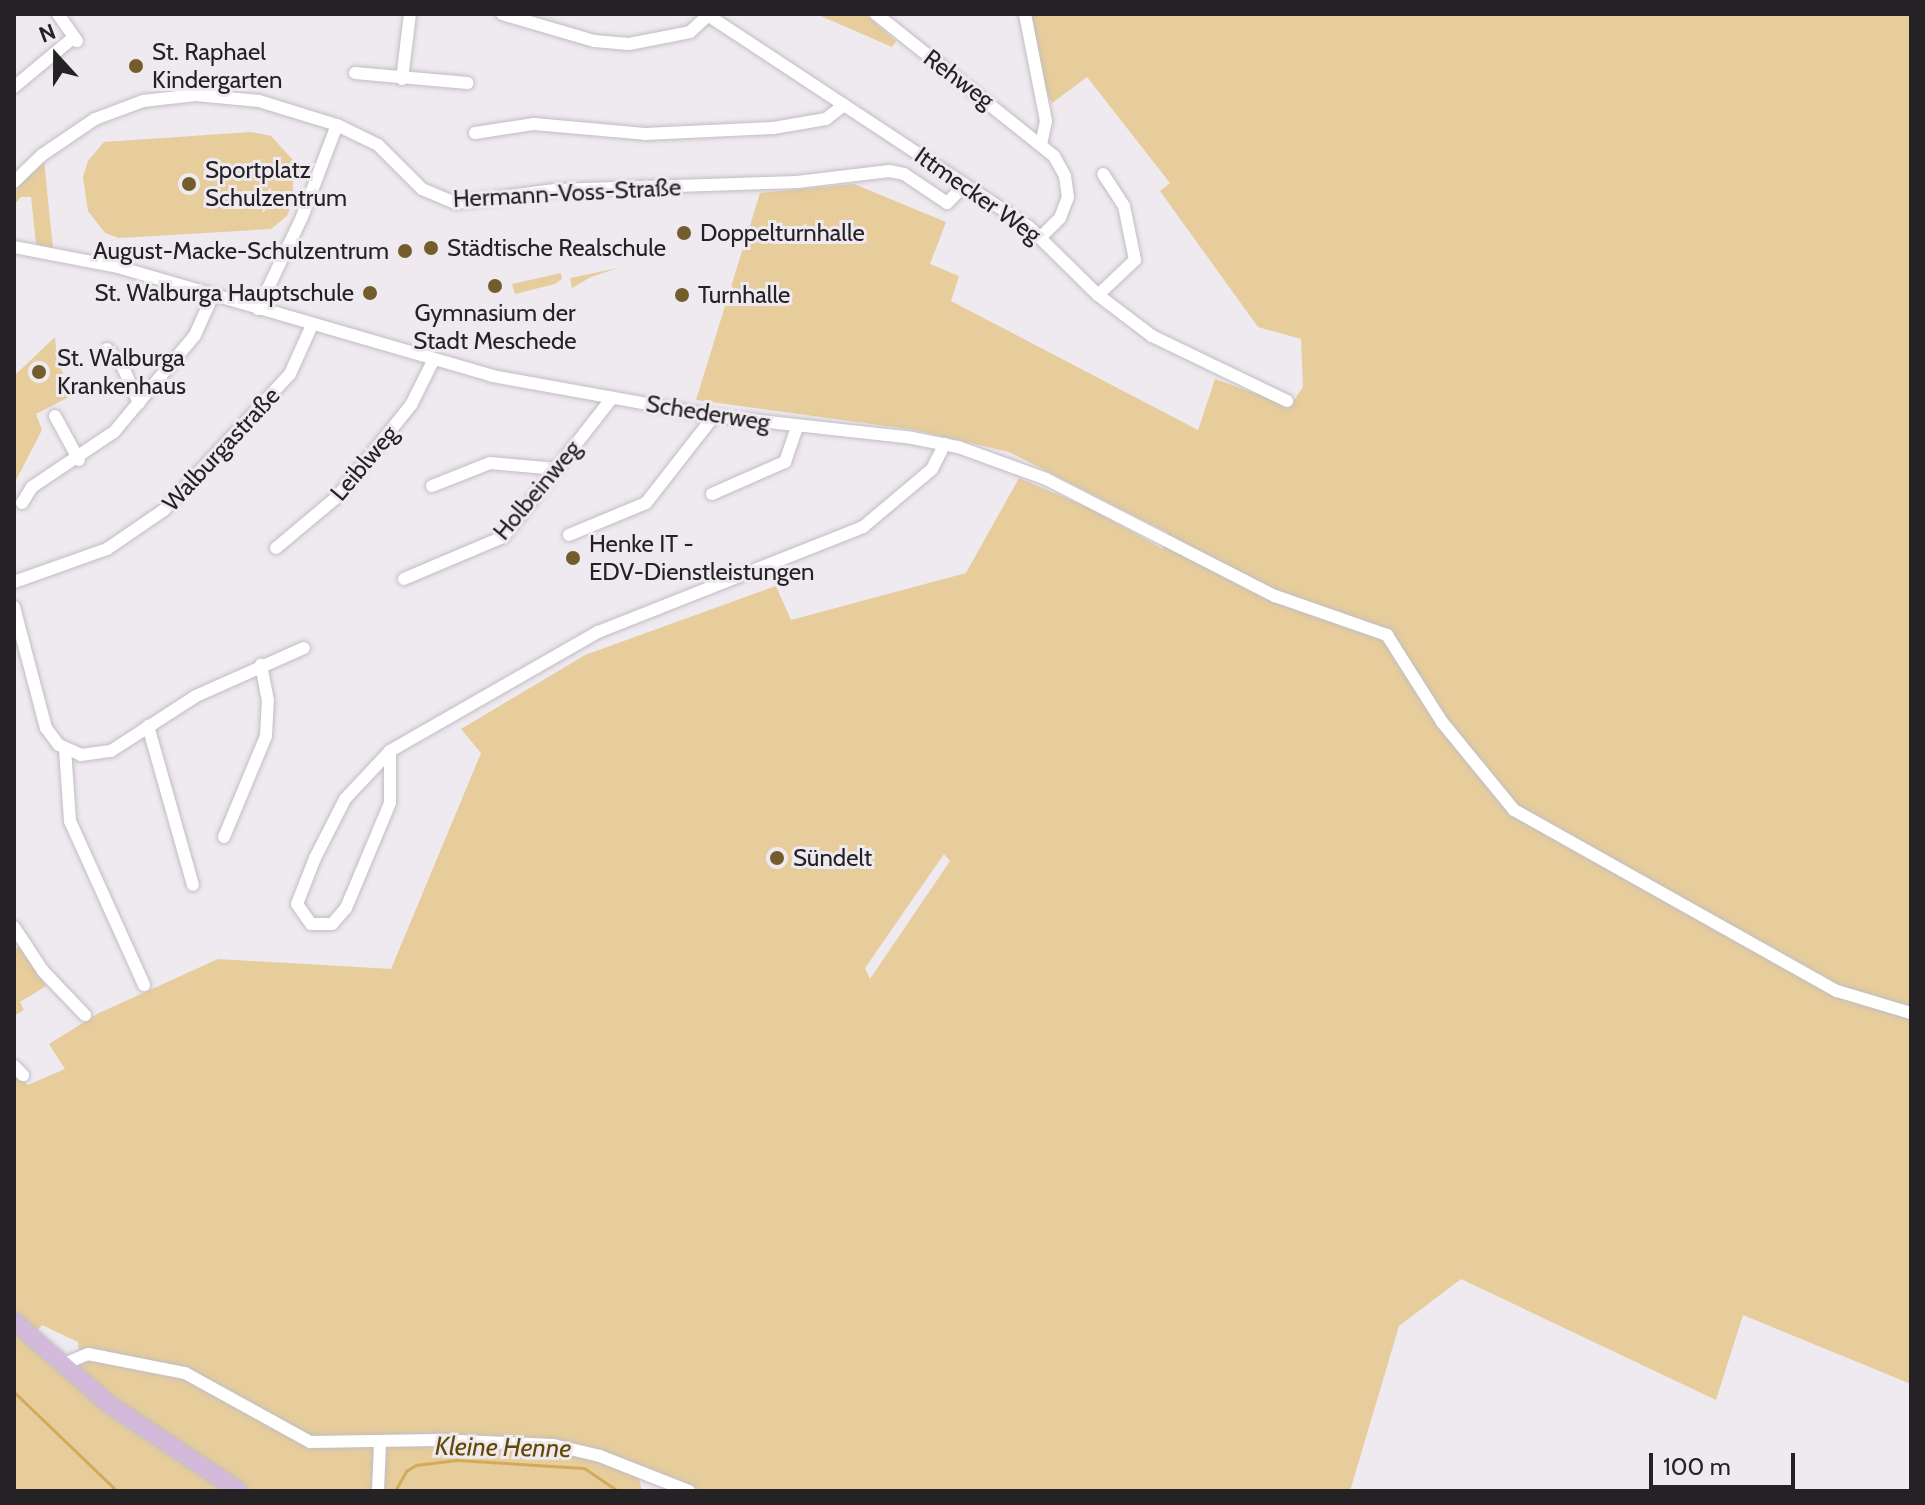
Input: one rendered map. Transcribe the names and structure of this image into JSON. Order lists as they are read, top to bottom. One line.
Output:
{"streets":{"street":["Rehweg","Hermann-Voss-Straße","Ittmecker Weg","Schederweg","Walburgastraße","Leiblweg","Holbeinweg"]},"crossings":[["Rehweg","Ittmecker Weg"],["Hermann-Voss-Straße","Ittmecker Weg"],["Schederweg","Walburgastraße"],["Schederweg","Leiblweg"],["Schederweg","Holbeinweg"]],"water":["Kleine Henne"],"places":["St. Raphael Kindergarten","Sportplatz Schulzentrum","Doppelturnhalle","Städtische Realschule","August-Macke-Schulzentrum","Gymnasium der Stadt Meschede","St. Walburga Hauptschule","Turnhalle","St. Walburga Krankenhaus","Henke IT - EDV-Dienstleistungen","Sündelt"],"scale_bar":"100 m","north":"top"}
